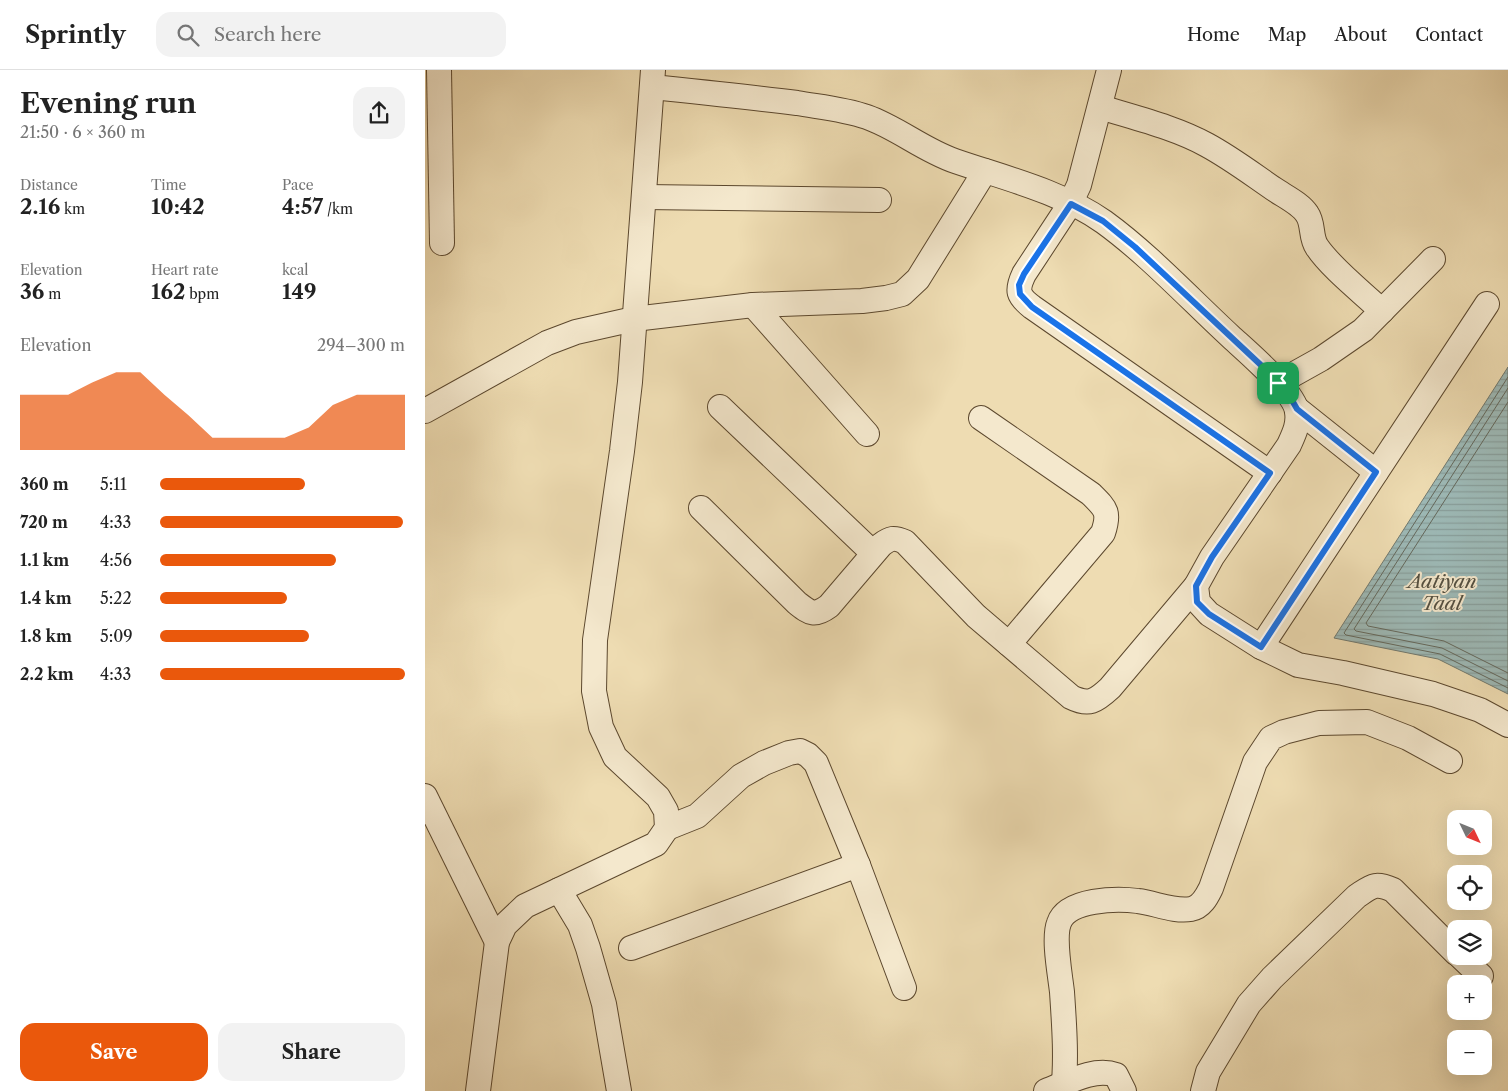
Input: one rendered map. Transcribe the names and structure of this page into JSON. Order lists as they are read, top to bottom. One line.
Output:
{"water":["Aatiyan Taal"],"north":"bottom right","page":{"header":"Sprintly","search":"Search here","nav":["Home","Map","About","Contact"],"heading":["Evening run","21:50 · 6 × 360 m"],"stats":[["Distance","2.16 km"],["Time","10:42"],["Pace","4:57 /km"],["Elevation","36 m"],["Heart rate","162 bpm"],["kcal","149"]],"chart":["Elevation","294–300 m"],"list":[{"name":"360 m","note":"5:11"},{"name":"720 m","note":"4:33"},{"name":"1.1 km","note":"4:56"},{"name":"1.4 km","note":"5:22"},{"name":"1.8 km","note":"5:09"},{"name":"2.2 km","note":"4:33"}],"map_buttons":["+","−"],"buttons":["Save","Share"]}}
